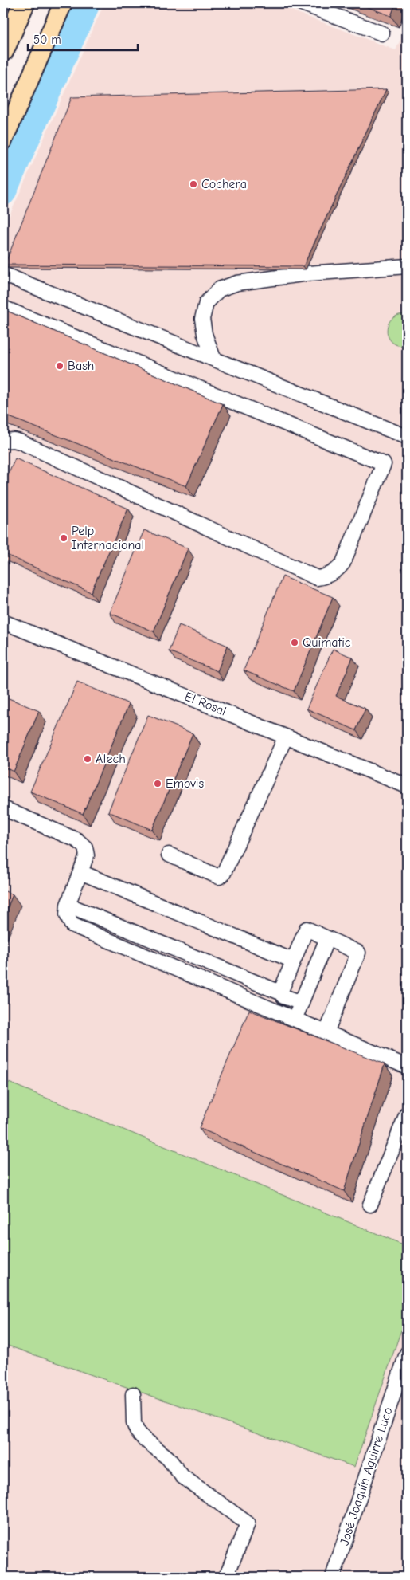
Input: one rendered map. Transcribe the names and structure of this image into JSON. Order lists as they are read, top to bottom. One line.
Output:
{"streets":{"street":["El Rosal","José Joaquín Aguirre Luco"]},"places":["Cochera","Bash","Pelp Internacional","Quimatic","Atech","Emovis"],"scale_bar":"50 m"}
